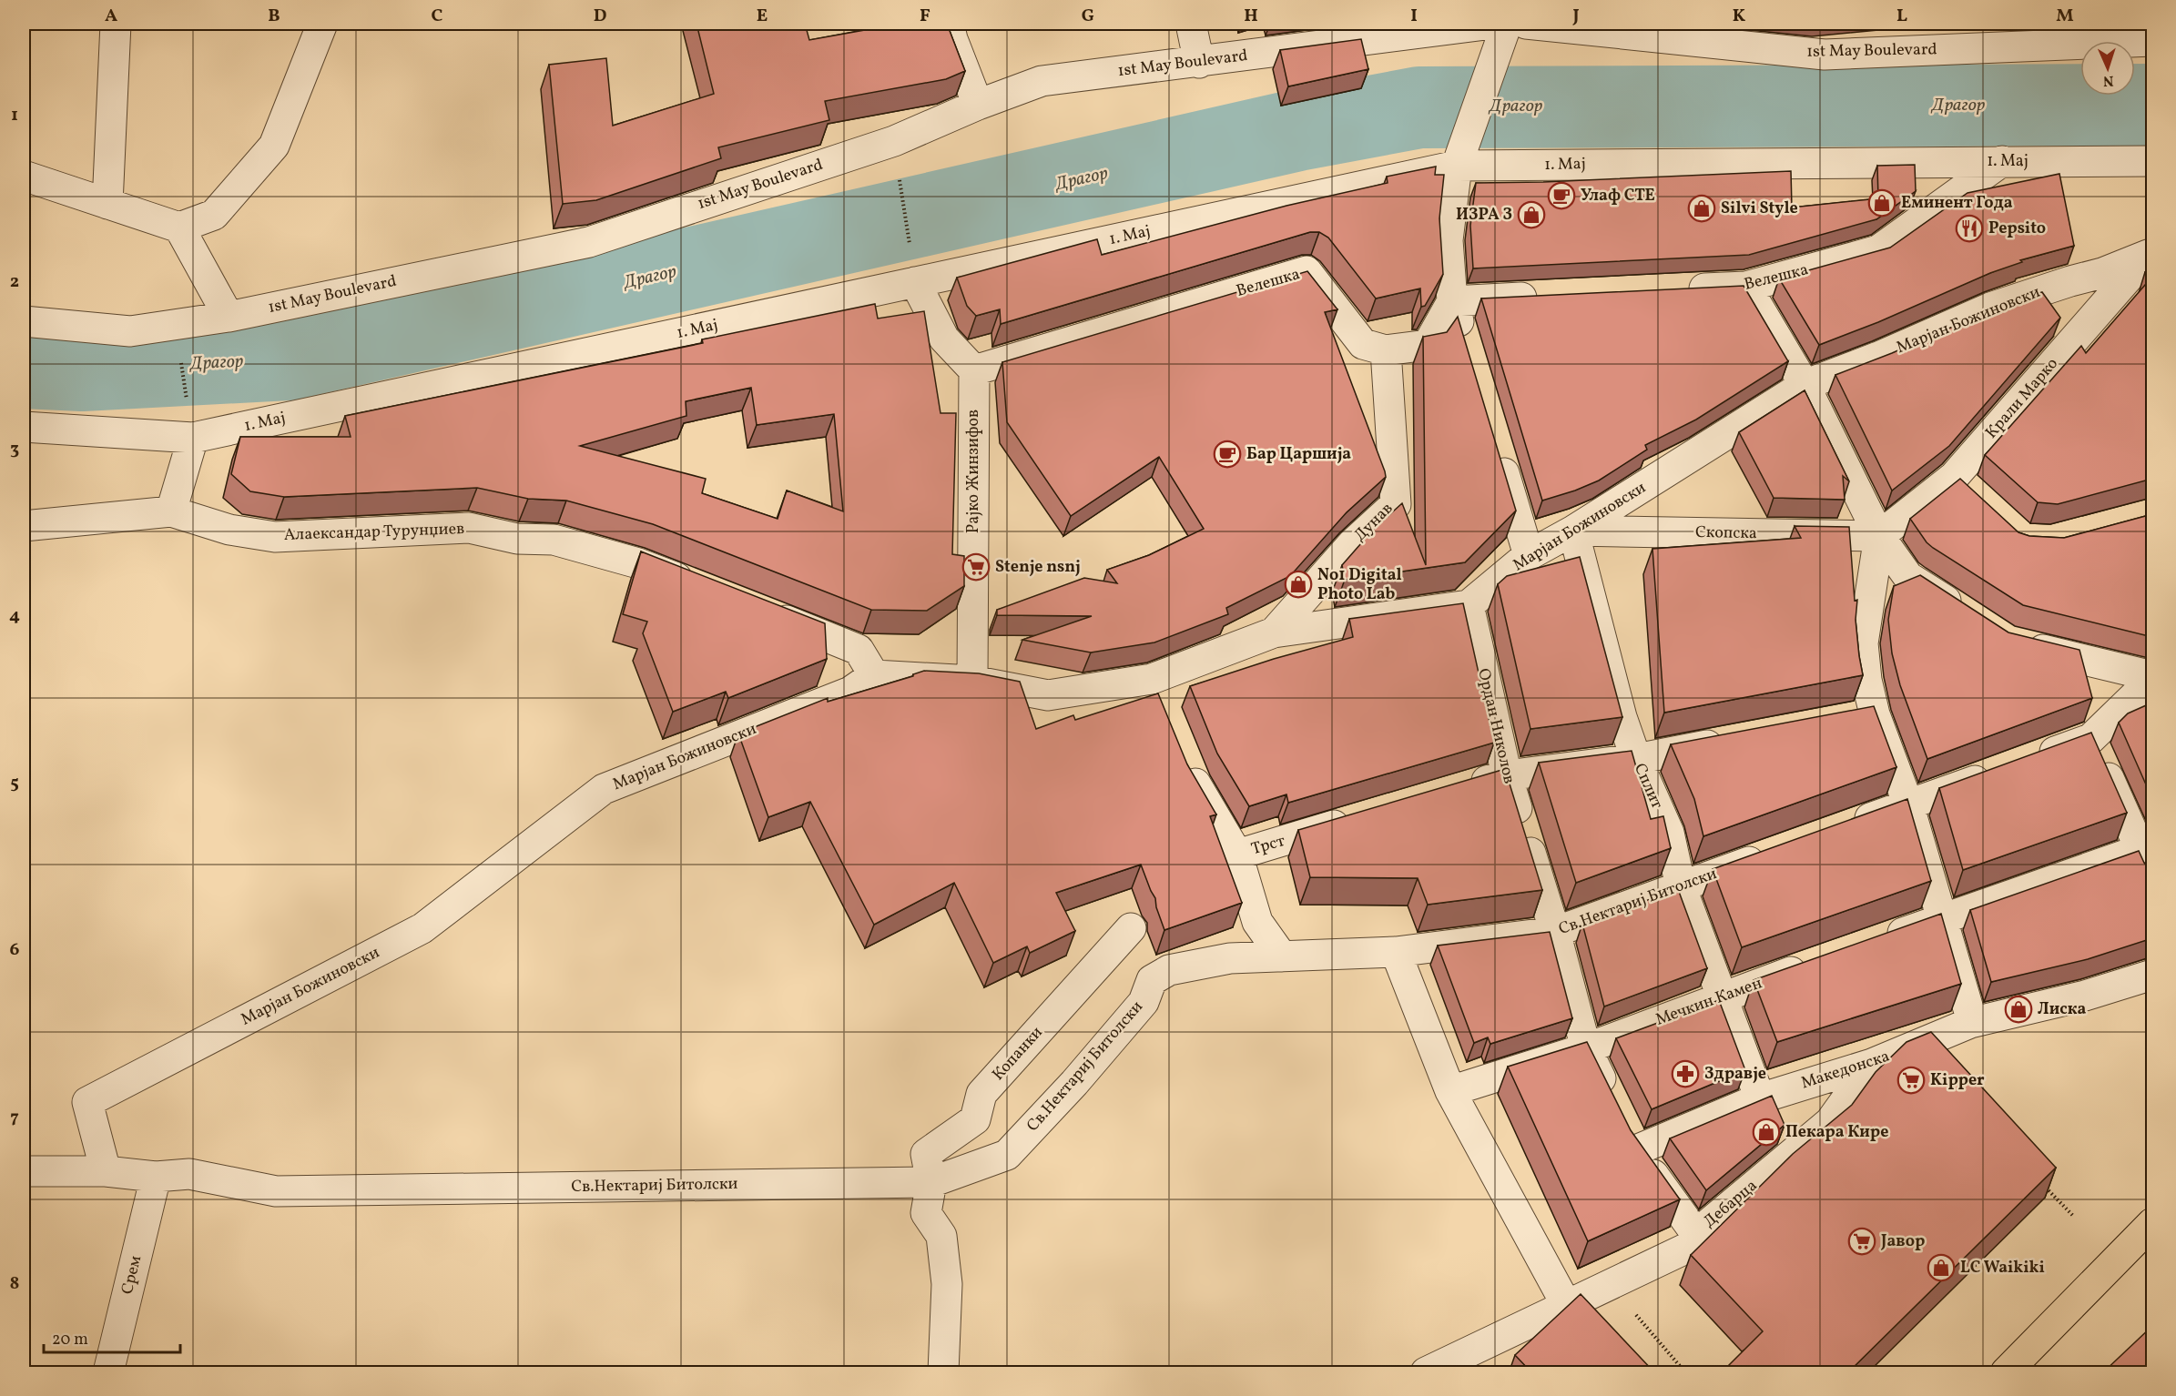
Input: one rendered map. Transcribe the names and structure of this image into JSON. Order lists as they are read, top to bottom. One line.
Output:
{"streets":{"street":["1st May Boulevard","1. Мај","Велешка","Марјан Божиновски","Крали Марко","Рајко Жинзифов","Дунав","Алаександар Турунџиев","Скопска","Ордан Николов","Сплит","Трст","Св.Нектариј Битолски","Мечкин Камен","Копанки","Македонска","Дебарца","Срем"]},"crossings":[["1. Мај","Велешка"],["Велешка","Рајко Жинзифов"],["Велешка","Дунав"],["Марјан Божиновски","Крали Марко"],["Марјан Божиновски","Скопска"],["Марјан Божиновски","Ордан Николов"],["Марјан Божиновски","Сплит"],["Марјан Божиновски","Св.Нектариј Битолски"],["Крали Марко","Скопска"],["Скопска","Сплит"],["Ордан Николов","Св.Нектариј Битолски"],["Ордан Николов","Мечкин Камен"],["Ордан Николов","Македонска"],["Ордан Николов","Дебарца"],["Сплит","Св.Нектариј Битолски"],["Сплит","Мечкин Камен"],["Сплит","Македонска"],["Св.Нектариј Битолски","Копанки"],["Св.Нектариј Битолски","Срем"],["Македонска","Дебарца"]],"water":["Драгор"],"places":{"cafe":["Улаф СТЕ","Бар Царшија"],"shop":["Еминент Года","Silvi Style","ИЗРА З","No1 Digital Photo Lab","Лиска","Пекара Кире","LC Waikiki"],"restaurant":["Pepsito"],"supermarket":["Stenje nsnj","Kipper","Јавор"],"pharmacy":["Здравје"]},"scale_bar":"20 m","north":"bottom","grid":{"columns":["A","B","C","D","E","F","G","H","I","J","K","L","M"],"rows":["1","2","3","4","5","6","7","8"]}}
